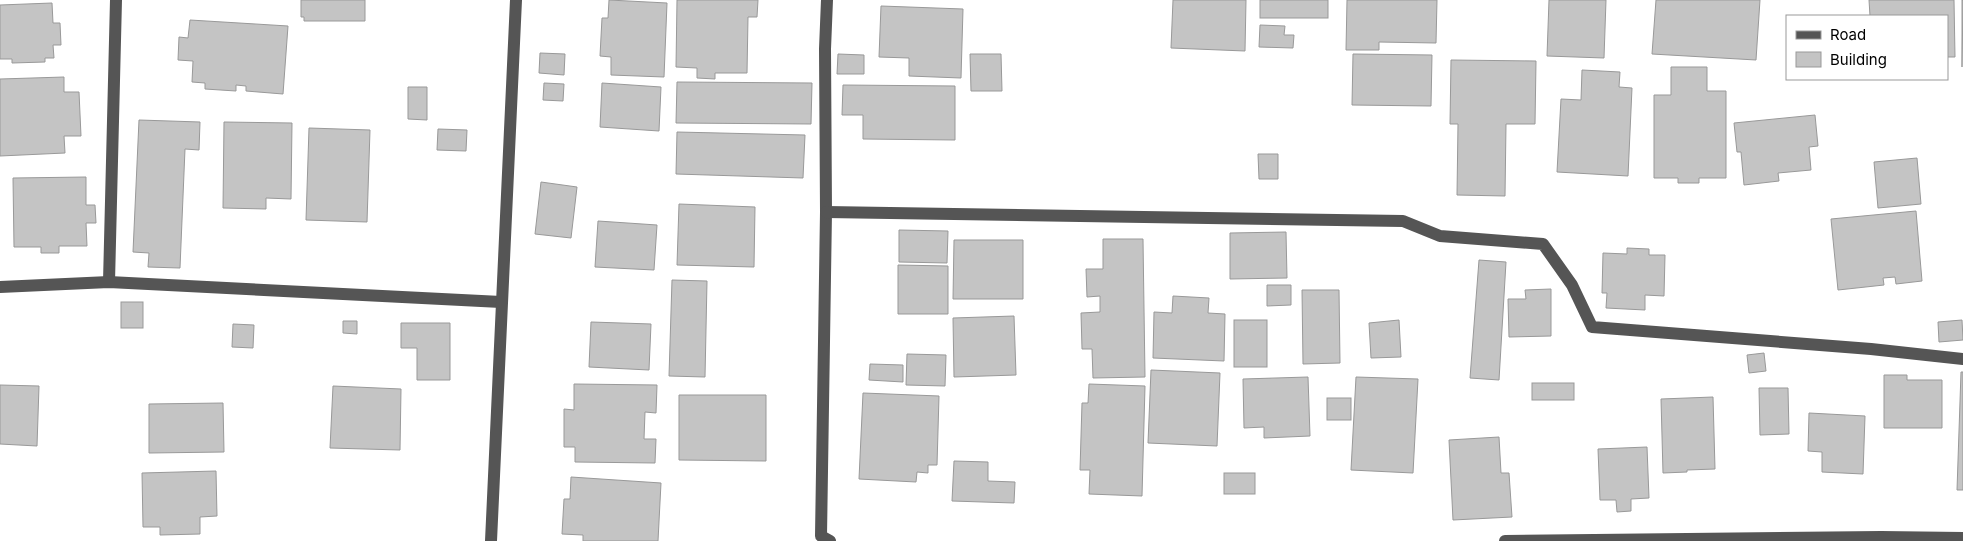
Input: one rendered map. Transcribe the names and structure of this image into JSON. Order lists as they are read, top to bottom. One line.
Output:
{"legend":["Road","Building"]}
